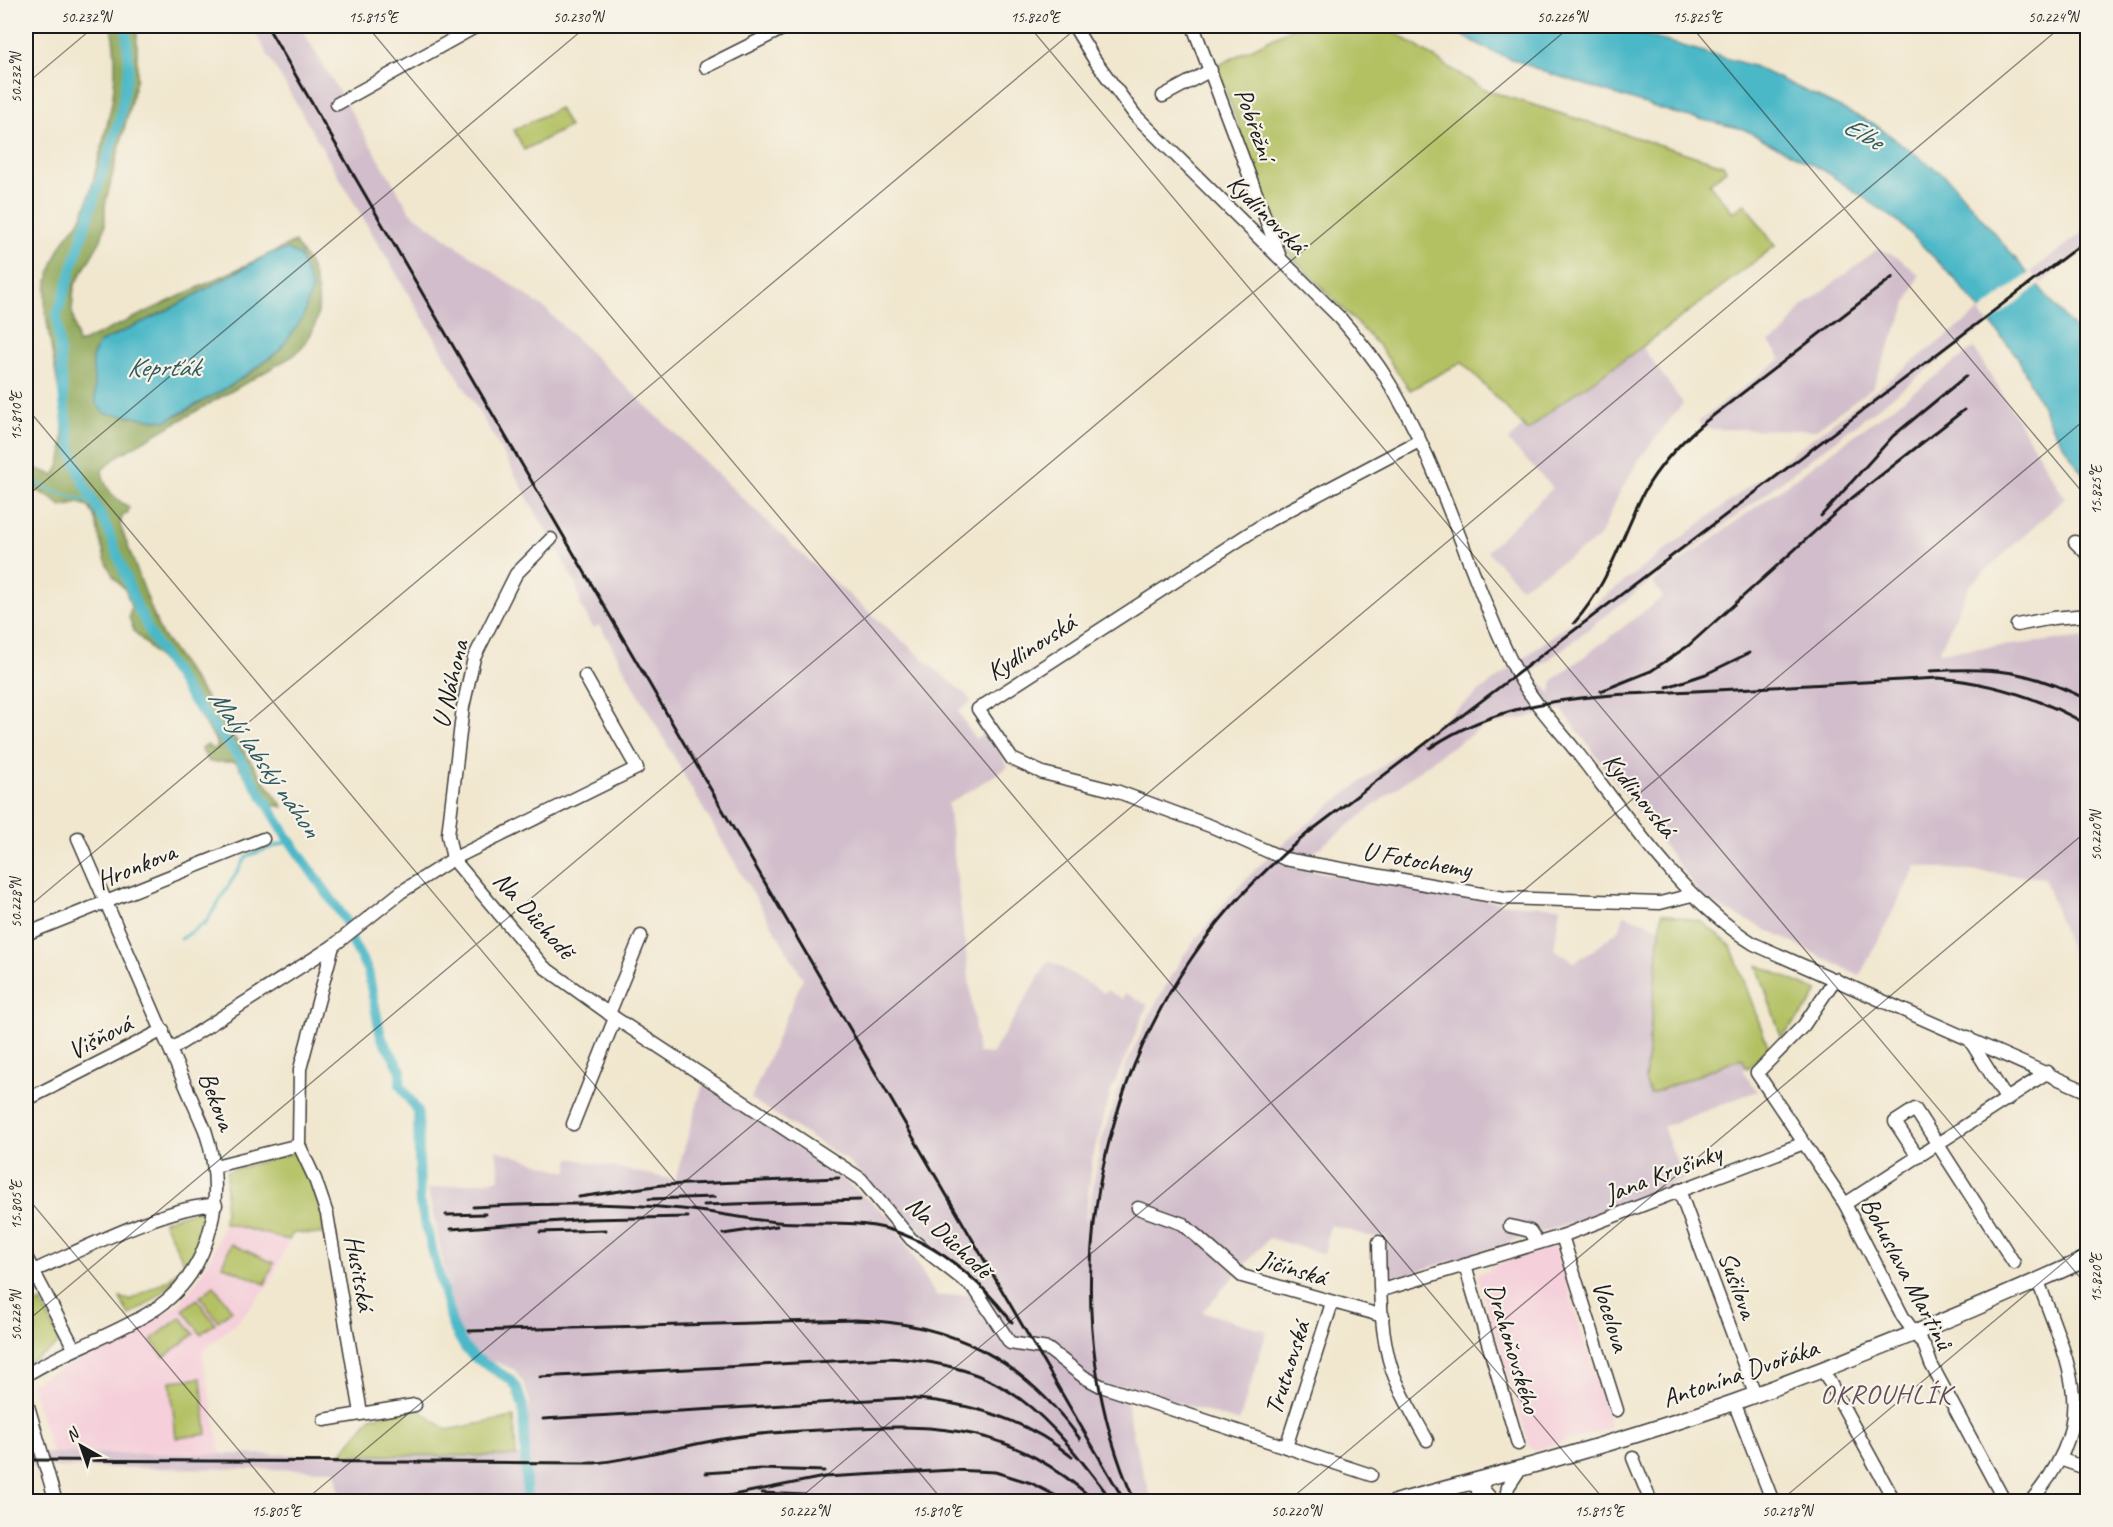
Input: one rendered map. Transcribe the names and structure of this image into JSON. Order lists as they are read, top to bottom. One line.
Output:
{"streets":{"main road":["Antonína Dvořáka"],"street":["Pobřežní","Kydlinovská","U Náhona","U Fotochemy","Hronkova","Na Důchodě","Višňová","Bekova","Jana Krušinky","Jičínská","Husitská","Bohuslava Martinů","Sušilova","Vocelova","Drahoňovského","Trutnovská"]},"crossings":[["Pobřežní","Kydlinovská"],["Kydlinovská","U Fotochemy"],["Kydlinovská","Bohuslava Martinů"],["U Náhona","Na Důchodě"],["Hronkova","Bekova"],["Na Důchodě","Trutnovská"],["Višňová","Bekova"],["Jana Krušinky","Bohuslava Martinů"],["Jana Krušinky","Sušilova"],["Jana Krušinky","Vocelova"],["Jana Krušinky","Drahoňovského"],["Jičínská","Trutnovská"],["Bohuslava Martinů","Antonína Dvořáka"],["Sušilova","Antonína Dvořáka"]],"districts":["OKROUHLÍK"],"water":["Elbe","Keprťák","Malý labský náhon"],"north":"top left","coordinates":["50.232°N","15.815°E","50.230°N","15.820°E","50.226°N","15.825°E","50.224°N","15.810°E","50.220°N","50.228°N","15.805°E","50.222°N","50.218°N"]}
